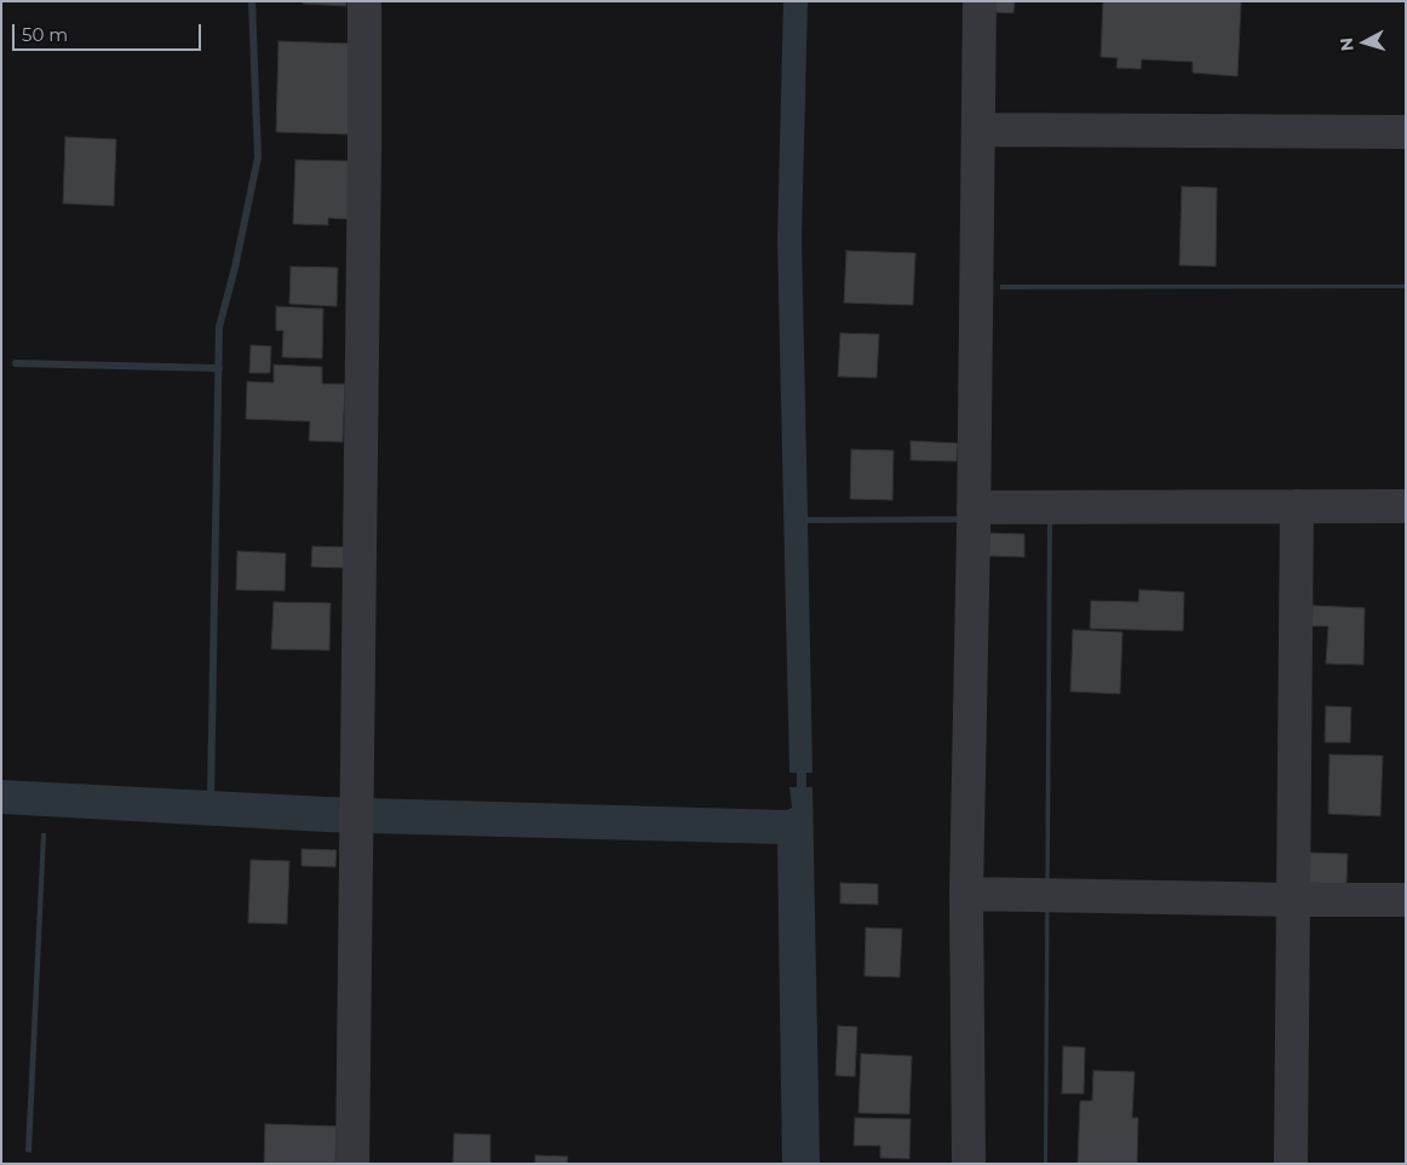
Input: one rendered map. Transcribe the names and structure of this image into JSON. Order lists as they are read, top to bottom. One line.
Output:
{"scale_bar":"50 m","north":"left"}
